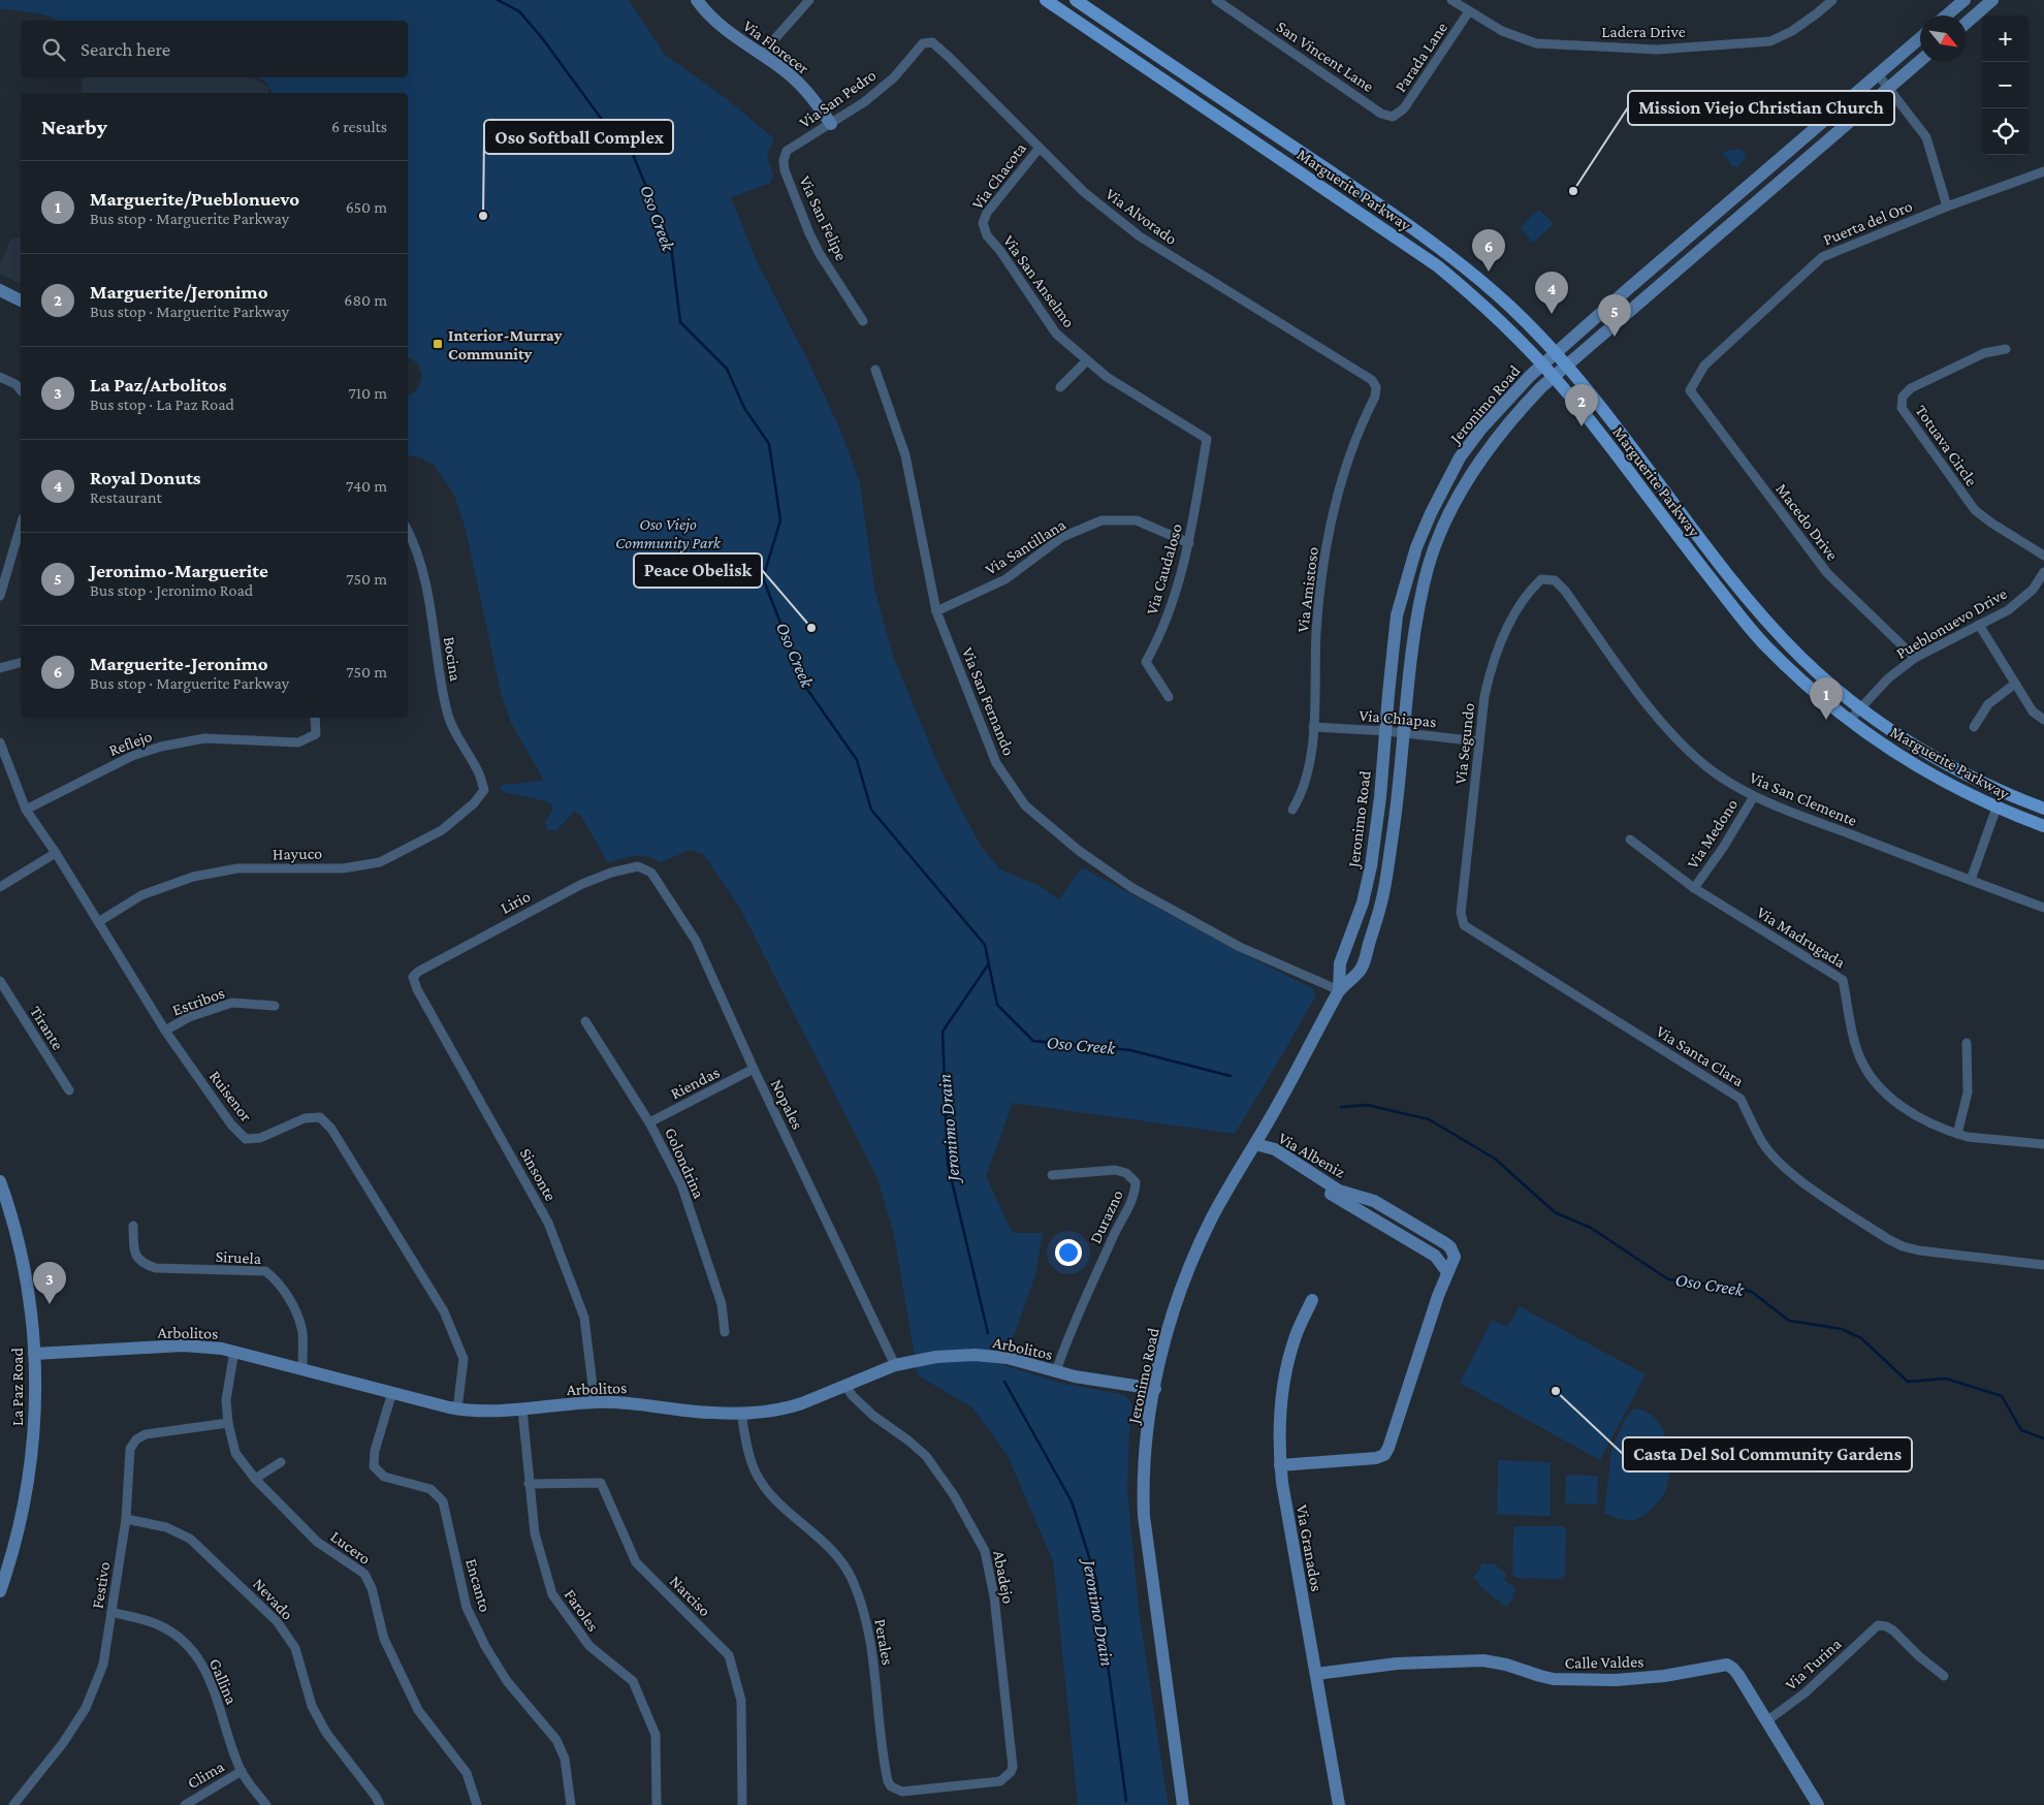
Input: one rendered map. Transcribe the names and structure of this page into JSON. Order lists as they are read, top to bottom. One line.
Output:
{"streets":{"main road":["Via Florecer","Marguerite Parkway","Jeronimo Road","Via Albeniz","Arbolitos","La Paz Road","Via Granados","Calle Valdes"],"street":["Ladera Drive","San Vincent Lane","Parada Lane","Via San Pedro","Via Chacota","Via Alvorado","Via San Felipe","Puerta del Oro","Via San Anselmo","Totuava Circle","Macedo Drive","Via Santillana","Via Caudaloso","Via Amistoso","Pueblonuevo Drive","Bocina","Via San Fernando","Via Chiapas","Reflejo","Via Segundo","Via San Clemente","Via Medono","Hayuco","Lirio","Via Madrugada","Estribos","Tirante","Via Santa Clara","Riendas","Ruisenor","Nopales","Golondrina","Sinsonte","Durazno","Siruela","Lucero","Abadejo","Festivo","Encanto","Narciso","Nevado","Faroles","Perales","Via Turina","Gallina","Clima"]},"crossings":[["Ladera Drive","Parada Lane"],["Via Florecer","Via San Pedro"],["San Vincent Lane","Parada Lane"],["Via San Pedro","Via Alvorado"],["Via San Pedro","Via San Felipe"],["Via Chacota","Via Alvorado"],["Via Chacota","Via San Anselmo"],["Marguerite Parkway","Jeronimo Road"],["Marguerite Parkway","Pueblonuevo Drive"],["Via Alvorado","Via Amistoso"],["Puerta del Oro","Macedo Drive"],["Via San Anselmo","Via Caudaloso"],["Jeronimo Road","Via San Fernando"],["Jeronimo Road","Via Chiapas"],["Jeronimo Road","Via Albeniz"],["Jeronimo Road","Arbolitos"],["Macedo Drive","Pueblonuevo Drive"],["Via Santillana","Via Caudaloso"],["Via Santillana","Via San Fernando"],["Via Amistoso","Via Chiapas"],["Bocina","Hayuco"],["Via Chiapas","Via Segundo"],["Reflejo","Ruisenor"],["Via Segundo","Via San Clemente"],["Via Segundo","Via Santa Clara"],["Via San Clemente","Via Medono"],["Via Medono","Via Madrugada"],["Hayuco","Ruisenor"],["Lirio","Nopales"],["Lirio","Sinsonte"],["Estribos","Ruisenor"],["Riendas","Nopales"],["Riendas","Golondrina"],["Ruisenor","Arbolitos"],["Nopales","Arbolitos"],["Via Albeniz","Via Granados"],["Sinsonte","Arbolitos"],["Durazno","Arbolitos"],["Siruela","Arbolitos"],["Arbolitos","La Paz Road"],["Arbolitos","Lucero"],["Arbolitos","Abadejo"],["Arbolitos","Encanto"],["Arbolitos","Faroles"],["Arbolitos","Perales"],["Lucero","Festivo"],["Via Granados","Calle Valdes"],["Abadejo","Perales"],["Festivo","Nevado"],["Festivo","Gallina"],["Narciso","Faroles"],["Calle Valdes","Via Turina"],["Gallina","Clima"]],"water":["Oso Creek","Jeronimo Drain"],"parks":["Oso Viejo Community Park"],"places":{"other":["Mission Viejo Christian Church","Oso Softball Complex","Peace Obelisk","Casta Del Sol Community Gardens"],"transit":["Interior-Murray Community"]},"north":"bottom right","page":{"map_buttons":["+","−"],"search":"Search here","heading":["Nearby","6 results"],"list":[{"mark":"1","name":"Marguerite/Pueblonuevo","note":"Bus stop · Marguerite Parkway","value":"650 m"},{"mark":"2","name":"Marguerite/Jeronimo","note":"Bus stop · Marguerite Parkway","value":"680 m"},{"mark":"3","name":"La Paz/Arbolitos","note":"Bus stop · La Paz Road","value":"710 m"},{"mark":"4","name":"Royal Donuts","note":"Restaurant","value":"740 m"},{"mark":"5","name":"Jeronimo-Marguerite","note":"Bus stop · Jeronimo Road","value":"750 m"},{"mark":"6","name":"Marguerite-Jeronimo","note":"Bus stop · Marguerite Parkway","value":"750 m"}],"pins":["6","4","5","2","1","3"]}}
